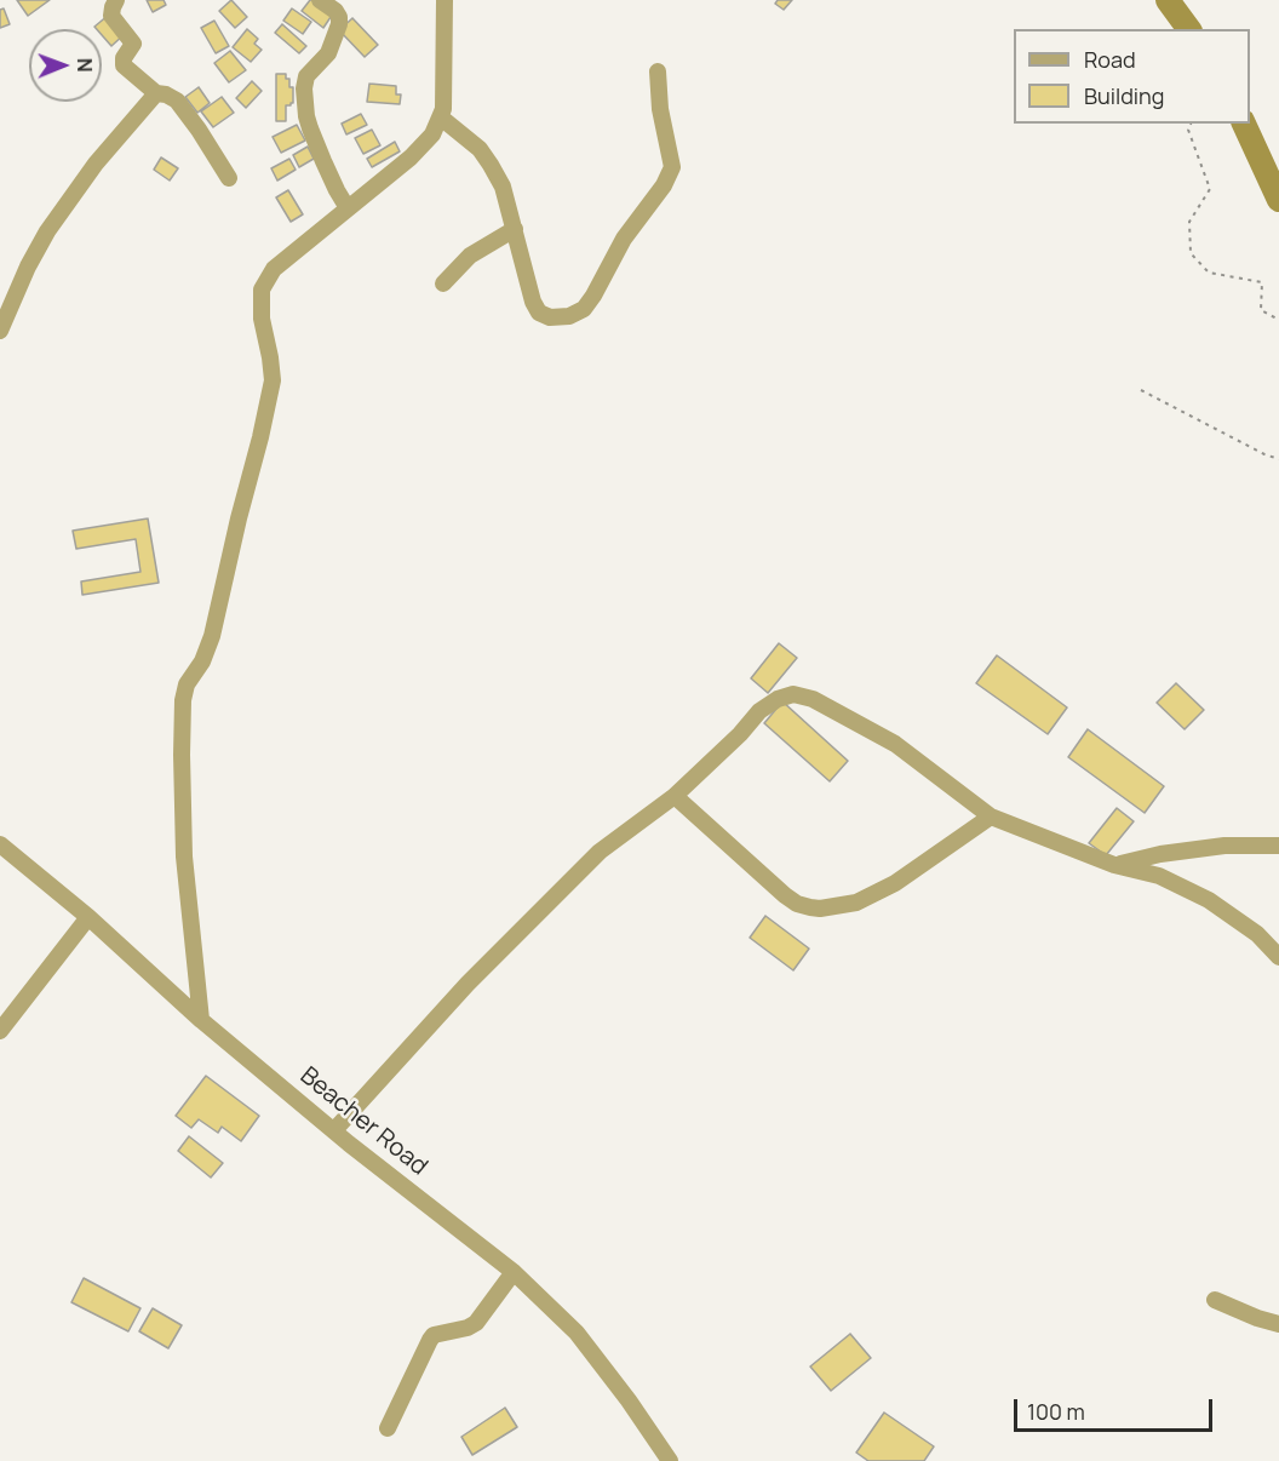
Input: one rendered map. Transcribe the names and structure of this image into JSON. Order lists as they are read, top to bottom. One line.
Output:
{"streets":{"street":["Beacher Road"]},"legend":["Road","Building"],"scale_bar":"100 m","north":"right"}
